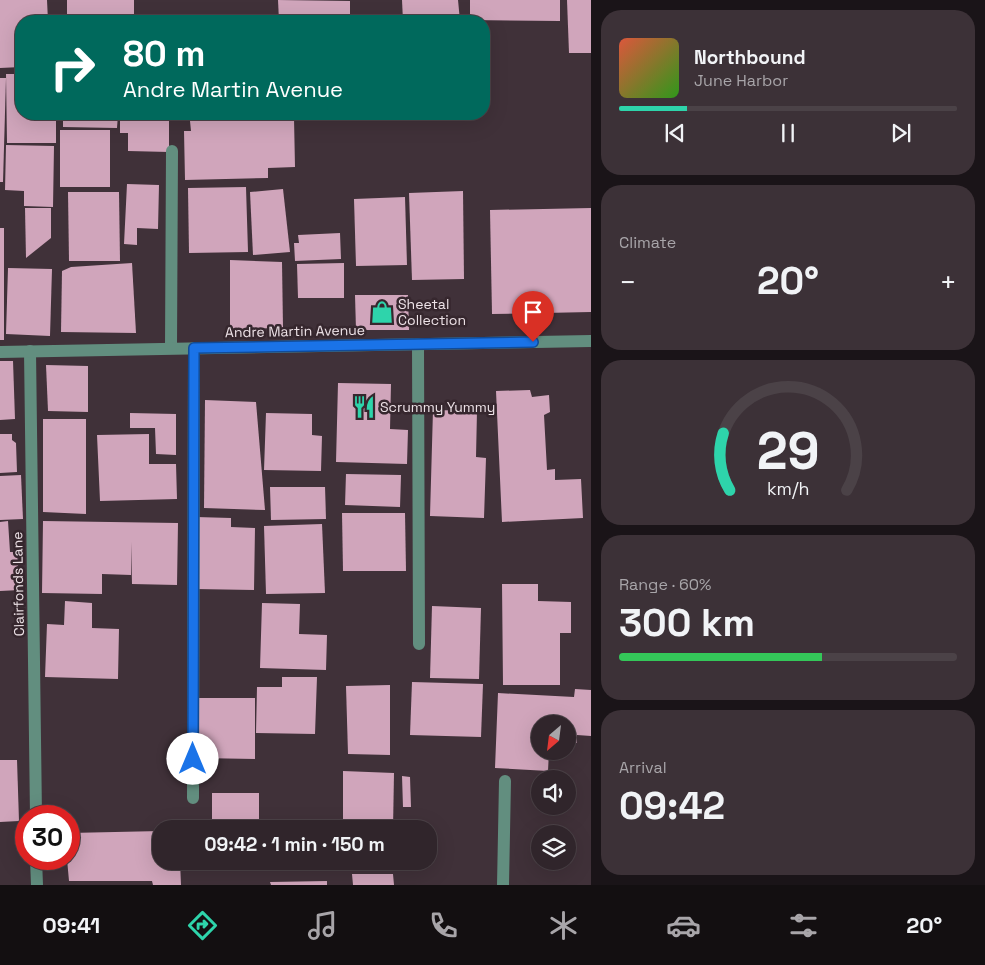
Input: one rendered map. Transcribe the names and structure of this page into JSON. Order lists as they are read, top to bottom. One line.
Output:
{"streets":{"street":["Andre Martin Avenue","Clairfonds Lane"]},"crossings":[["Andre Martin Avenue","Clairfonds Lane"]],"places":{"shop":["Sheetal Collection"],"restaurant":["Scrummy Yummy"]},"north":"bottom left","page":{"turn":["80 m","Andre Martin Avenue"],"song":["Northbound","June Harbor"],"tile":["Climate",["Range · 60%","300 km"],["Arrival","09:42"]],"heat":["−","20°","+"],"limit":"30","trip":"09:42 · 1 min · 150 m","tabs":["09:41","20°"],"gauge":["29","km/h"]}}
